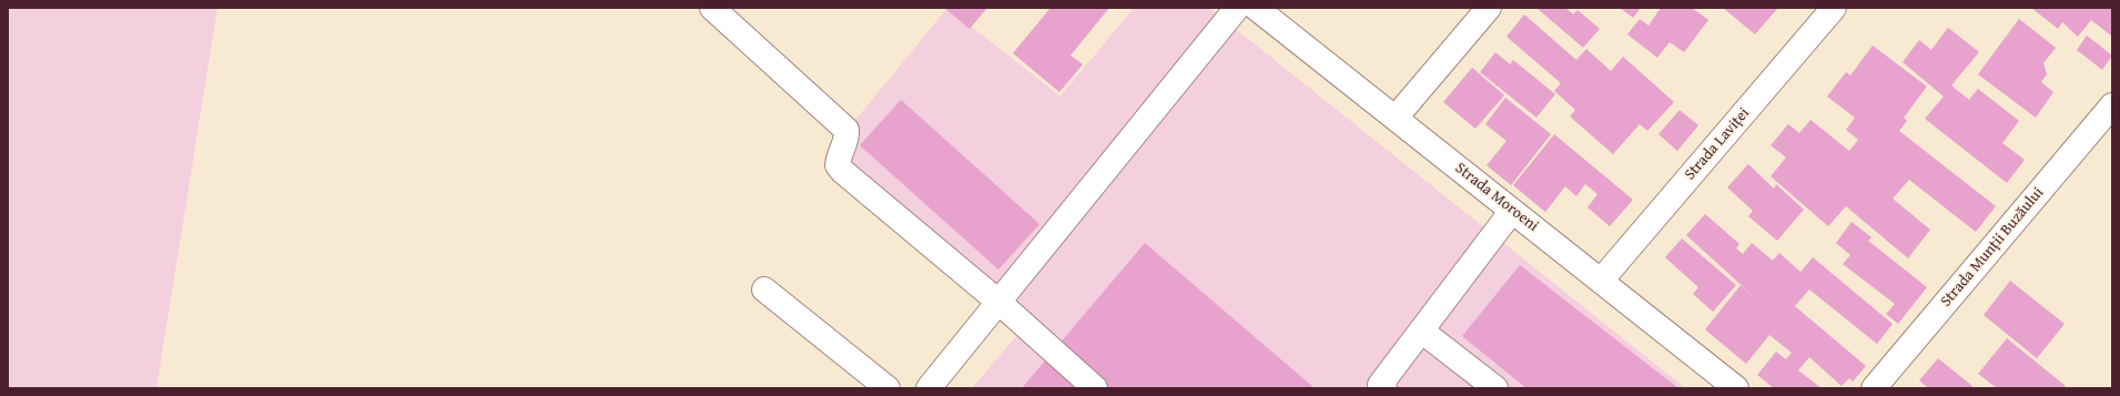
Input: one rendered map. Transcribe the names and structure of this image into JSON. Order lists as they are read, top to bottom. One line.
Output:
{"streets":{"street":["Strada Laviței","Strada Moroeni","Strada Munții Buzăului"]},"crossings":[["Strada Laviței","Strada Moroeni"]]}
